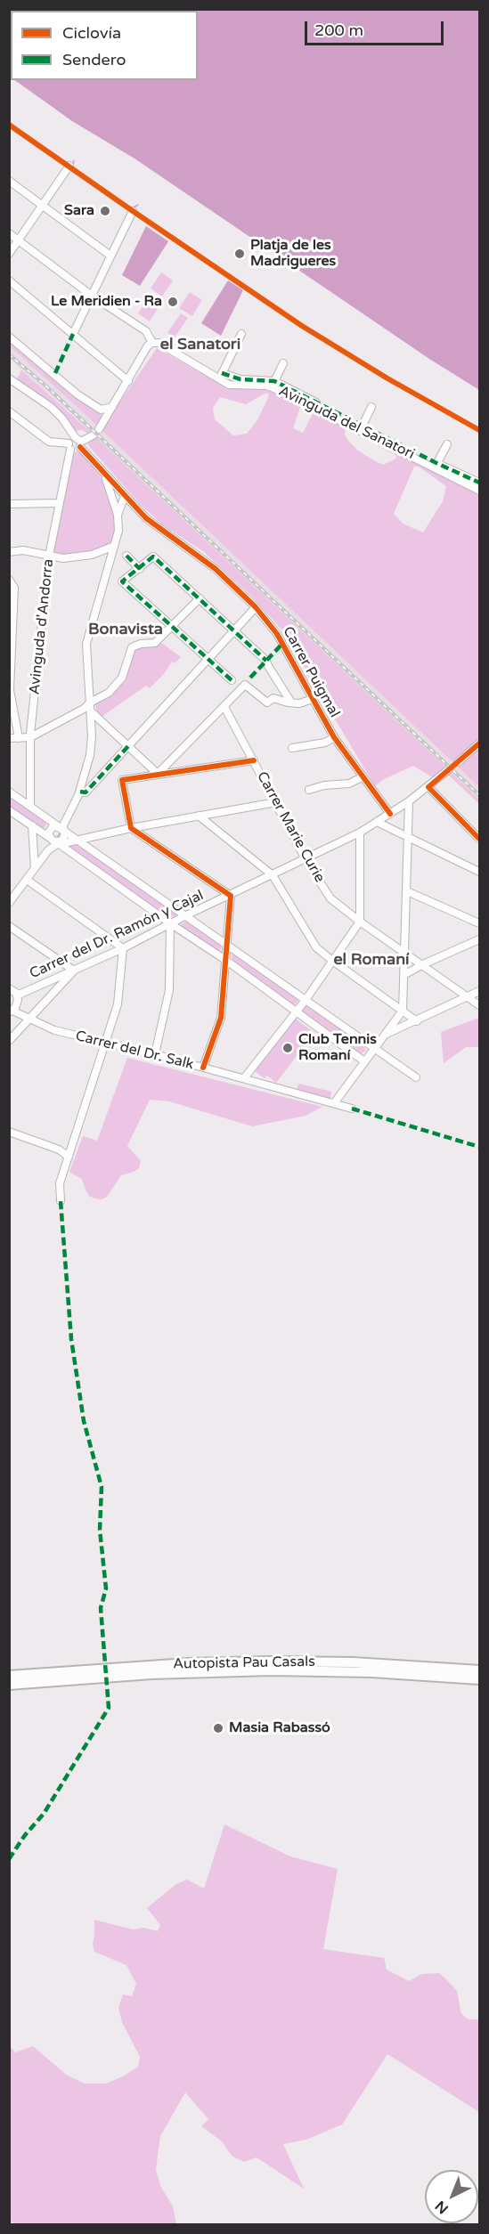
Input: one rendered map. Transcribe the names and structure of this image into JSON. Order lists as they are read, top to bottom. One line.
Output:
{"streets":{"highway":["Autopista Pau Casals"],"street":["Avinguda del Sanatori","Avinguda d'Andorra","Carrer Puigmal","Carrer Marie Curie","Carrer del Dr. Ramón y Cajal","Carrer del Dr. Salk"]},"crossings":[["Carrer Puigmal","Carrer del Dr. Ramón y Cajal"],["Carrer Marie Curie","Carrer del Dr. Ramón y Cajal"]],"districts":["el Sanatori","Bonavista","el Romaní"],"places":["Sara","Platja de les Madrigueres","Le Meridien - Ra","Club Tennis Romaní","Masia Rabassó"],"legend":["Ciclovía","Sendero"],"scale_bar":"200 m","north":"bottom left"}
